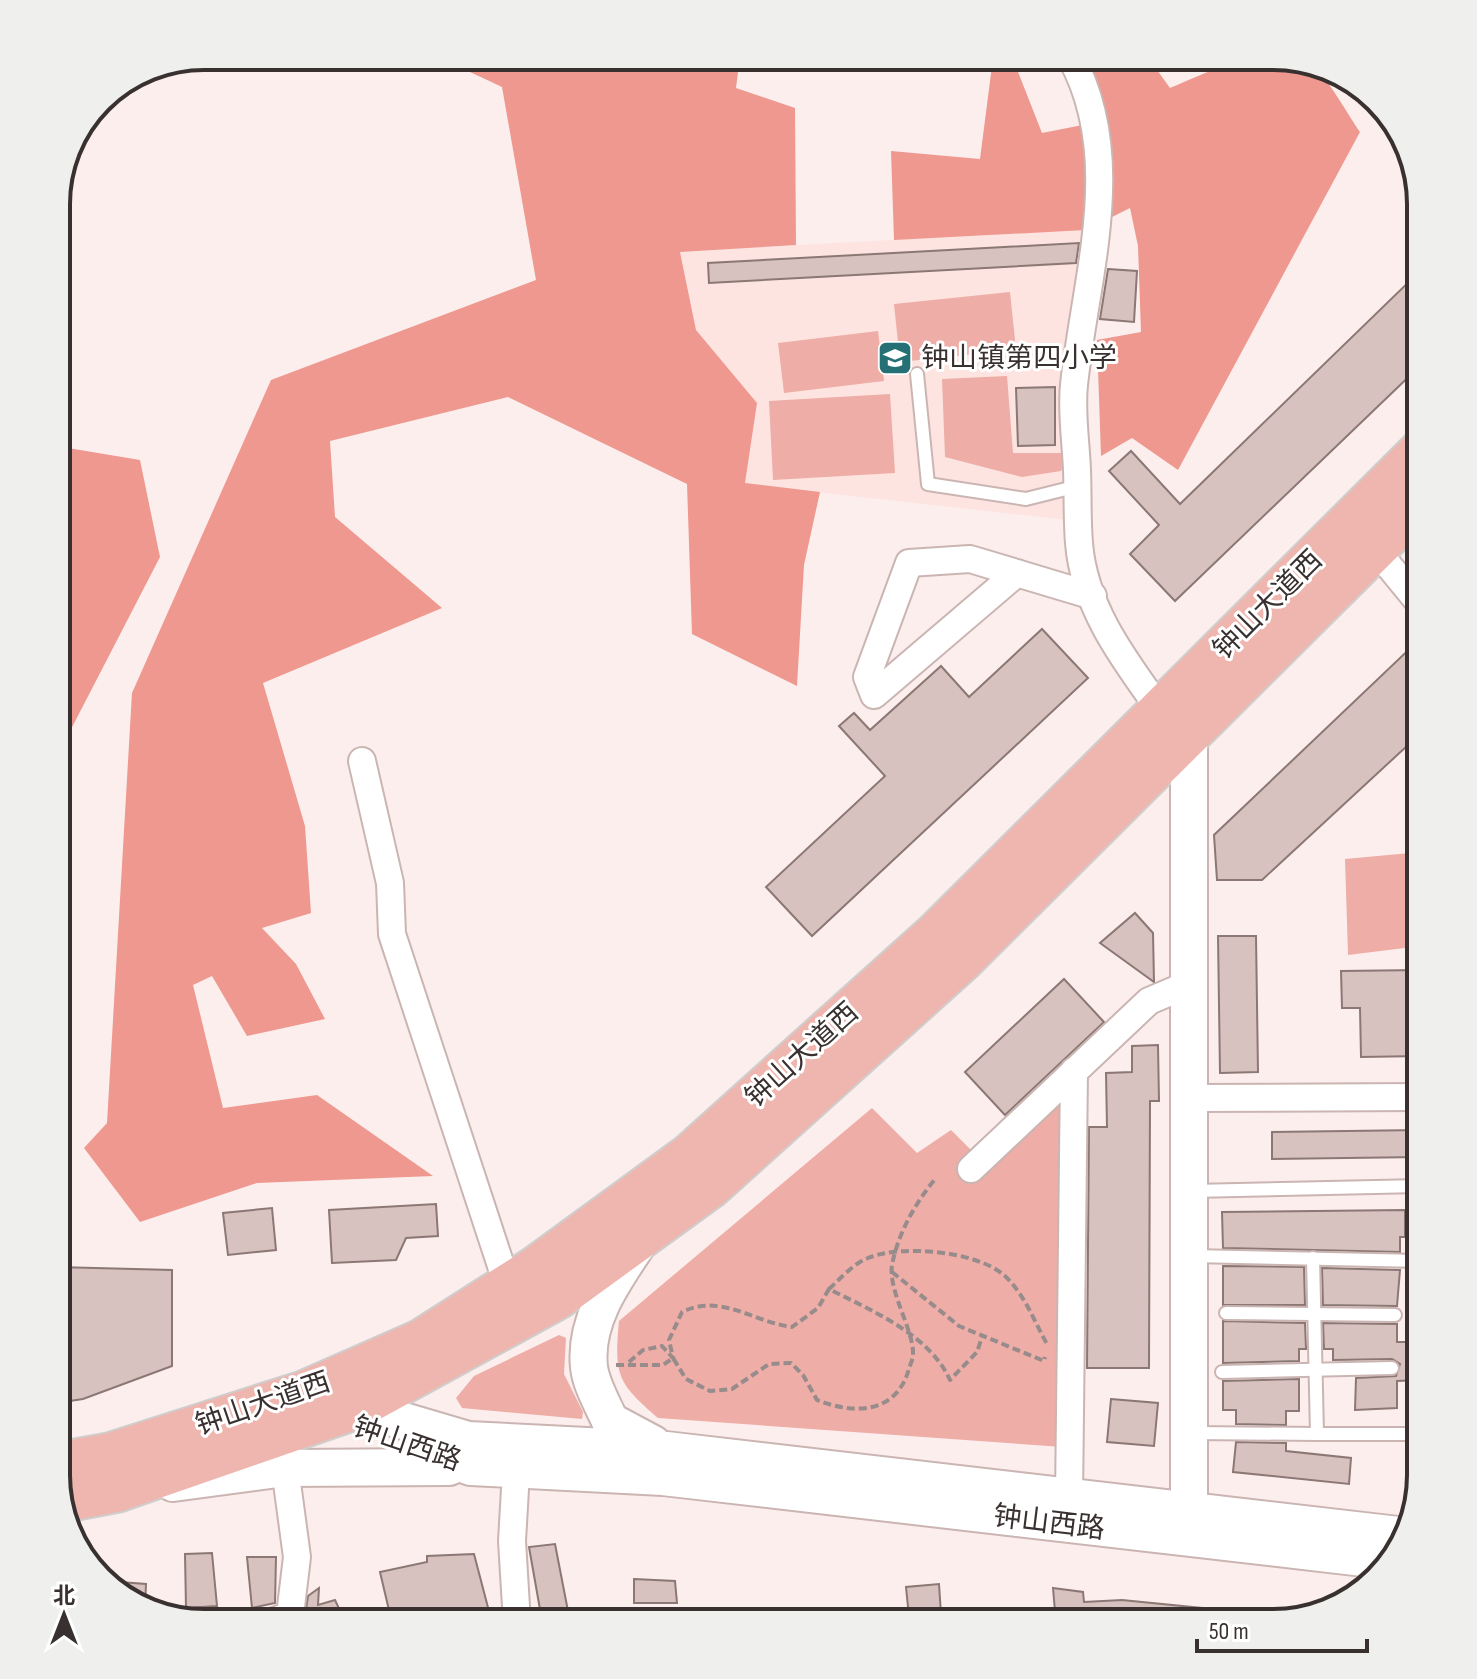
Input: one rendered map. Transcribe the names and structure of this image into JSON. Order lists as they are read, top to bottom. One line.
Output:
{"streets":{"highway":["钟山大道西"],"main road":["钟山西路"]},"crossings":[["钟山大道西","钟山西路"]],"places":{"school or university":["钟山镇第四小学"]},"scale_bar":"50 m","north":"top"}
